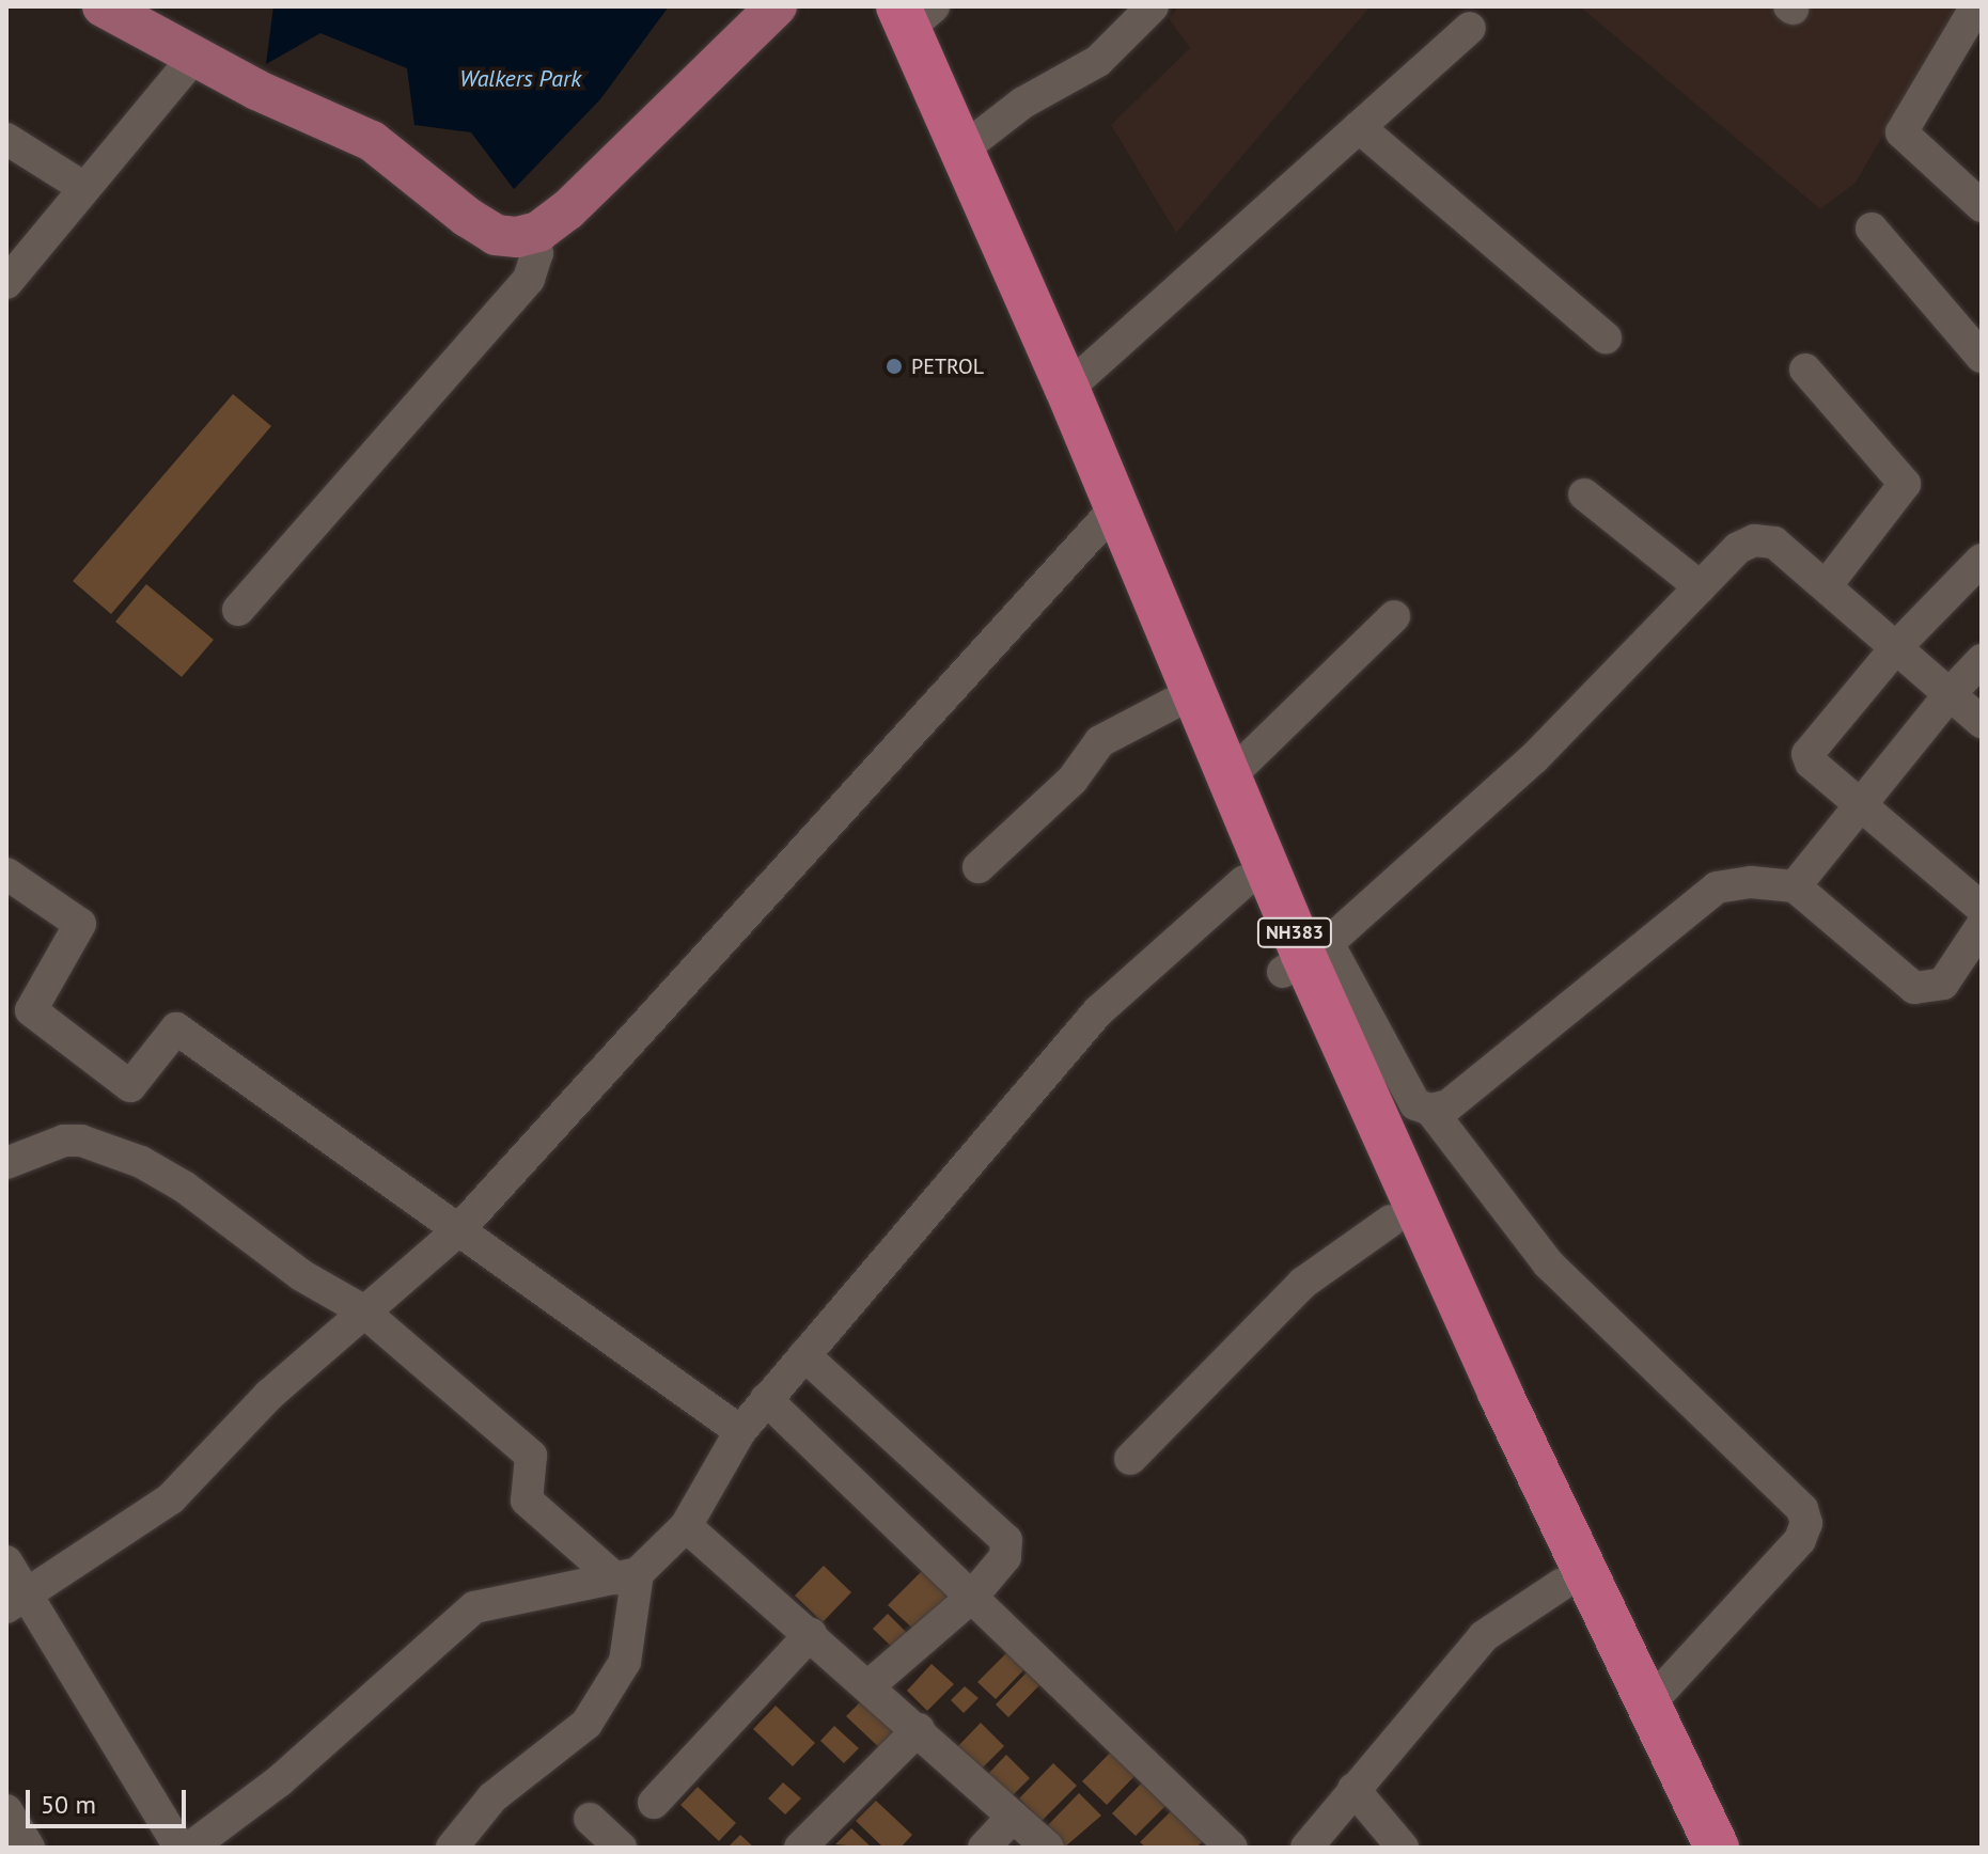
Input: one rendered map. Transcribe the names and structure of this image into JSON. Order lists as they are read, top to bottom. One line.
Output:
{"streets":{"highway":["NH383"]},"water":["Walkers Park"],"places":["PETROL"],"scale_bar":"50 m"}
